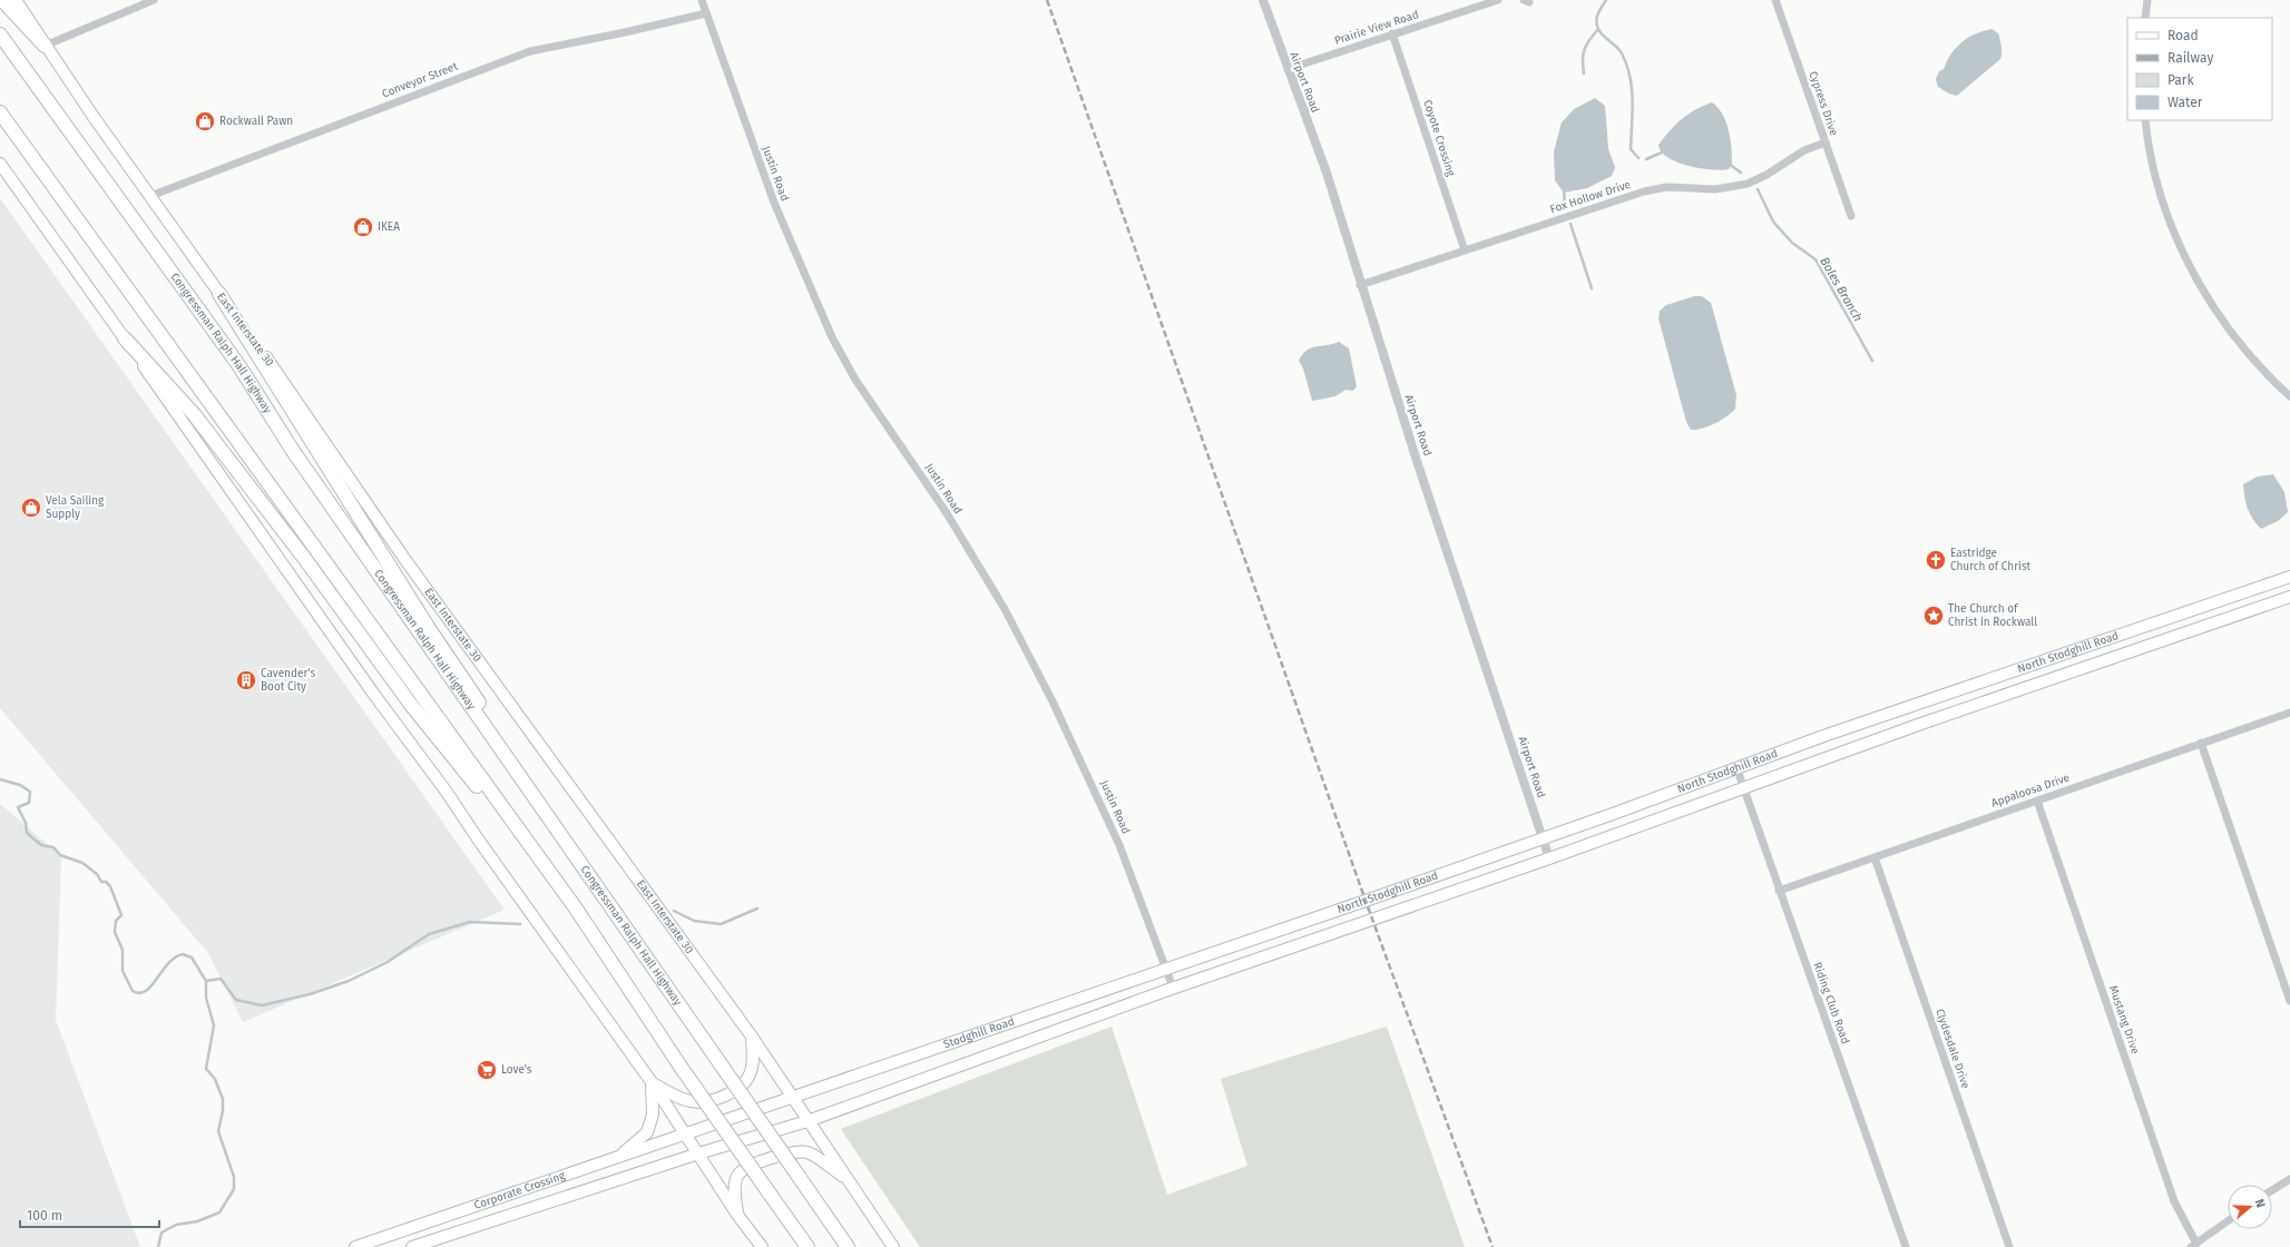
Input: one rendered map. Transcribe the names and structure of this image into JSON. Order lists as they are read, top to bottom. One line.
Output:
{"streets":{"highway":["Congressman Ralph Hall Highway"],"main road":["East Interstate 30","North Stodghill Road","Stodghill Road","Corporate Crossing"],"street":["Prairie View Road","Conveyor Street","Airport Road","Cypress Drive","Coyote Crossing","Justin Road","Fox Hollow Drive","Appaloosa Drive","Riding Club Road","Mustang Drive","Clydesdale Drive"]},"crossings":[["Prairie View Road","Airport Road"],["Prairie View Road","Coyote Crossing"],["Conveyor Street","Justin Road"],["Conveyor Street","East Interstate 30"],["Airport Road","Fox Hollow Drive"],["Airport Road","North Stodghill Road"],["Cypress Drive","Fox Hollow Drive"],["Coyote Crossing","Fox Hollow Drive"],["Justin Road","North Stodghill Road"],["Justin Road","Stodghill Road"],["East Interstate 30","Stodghill Road"],["East Interstate 30","Corporate Crossing"],["North Stodghill Road","Riding Club Road"],["North Stodghill Road","Stodghill Road"],["Appaloosa Drive","Riding Club Road"],["Appaloosa Drive","Mustang Drive"],["Appaloosa Drive","Clydesdale Drive"],["Stodghill Road","Corporate Crossing"]],"water":["Boles Branch"],"places":{"shop":["Rockwall Pawn","IKEA","Vela Sailing Supply"],"church":["Eastridge Church of Christ"],"place":["The Church of Christ in Rockwall"],"building":["Cavender's Boot City"],"supermarket":["Love's"]},"legend":["Road","Railway","Park","Water"],"scale_bar":"100 m","north":"right"}
